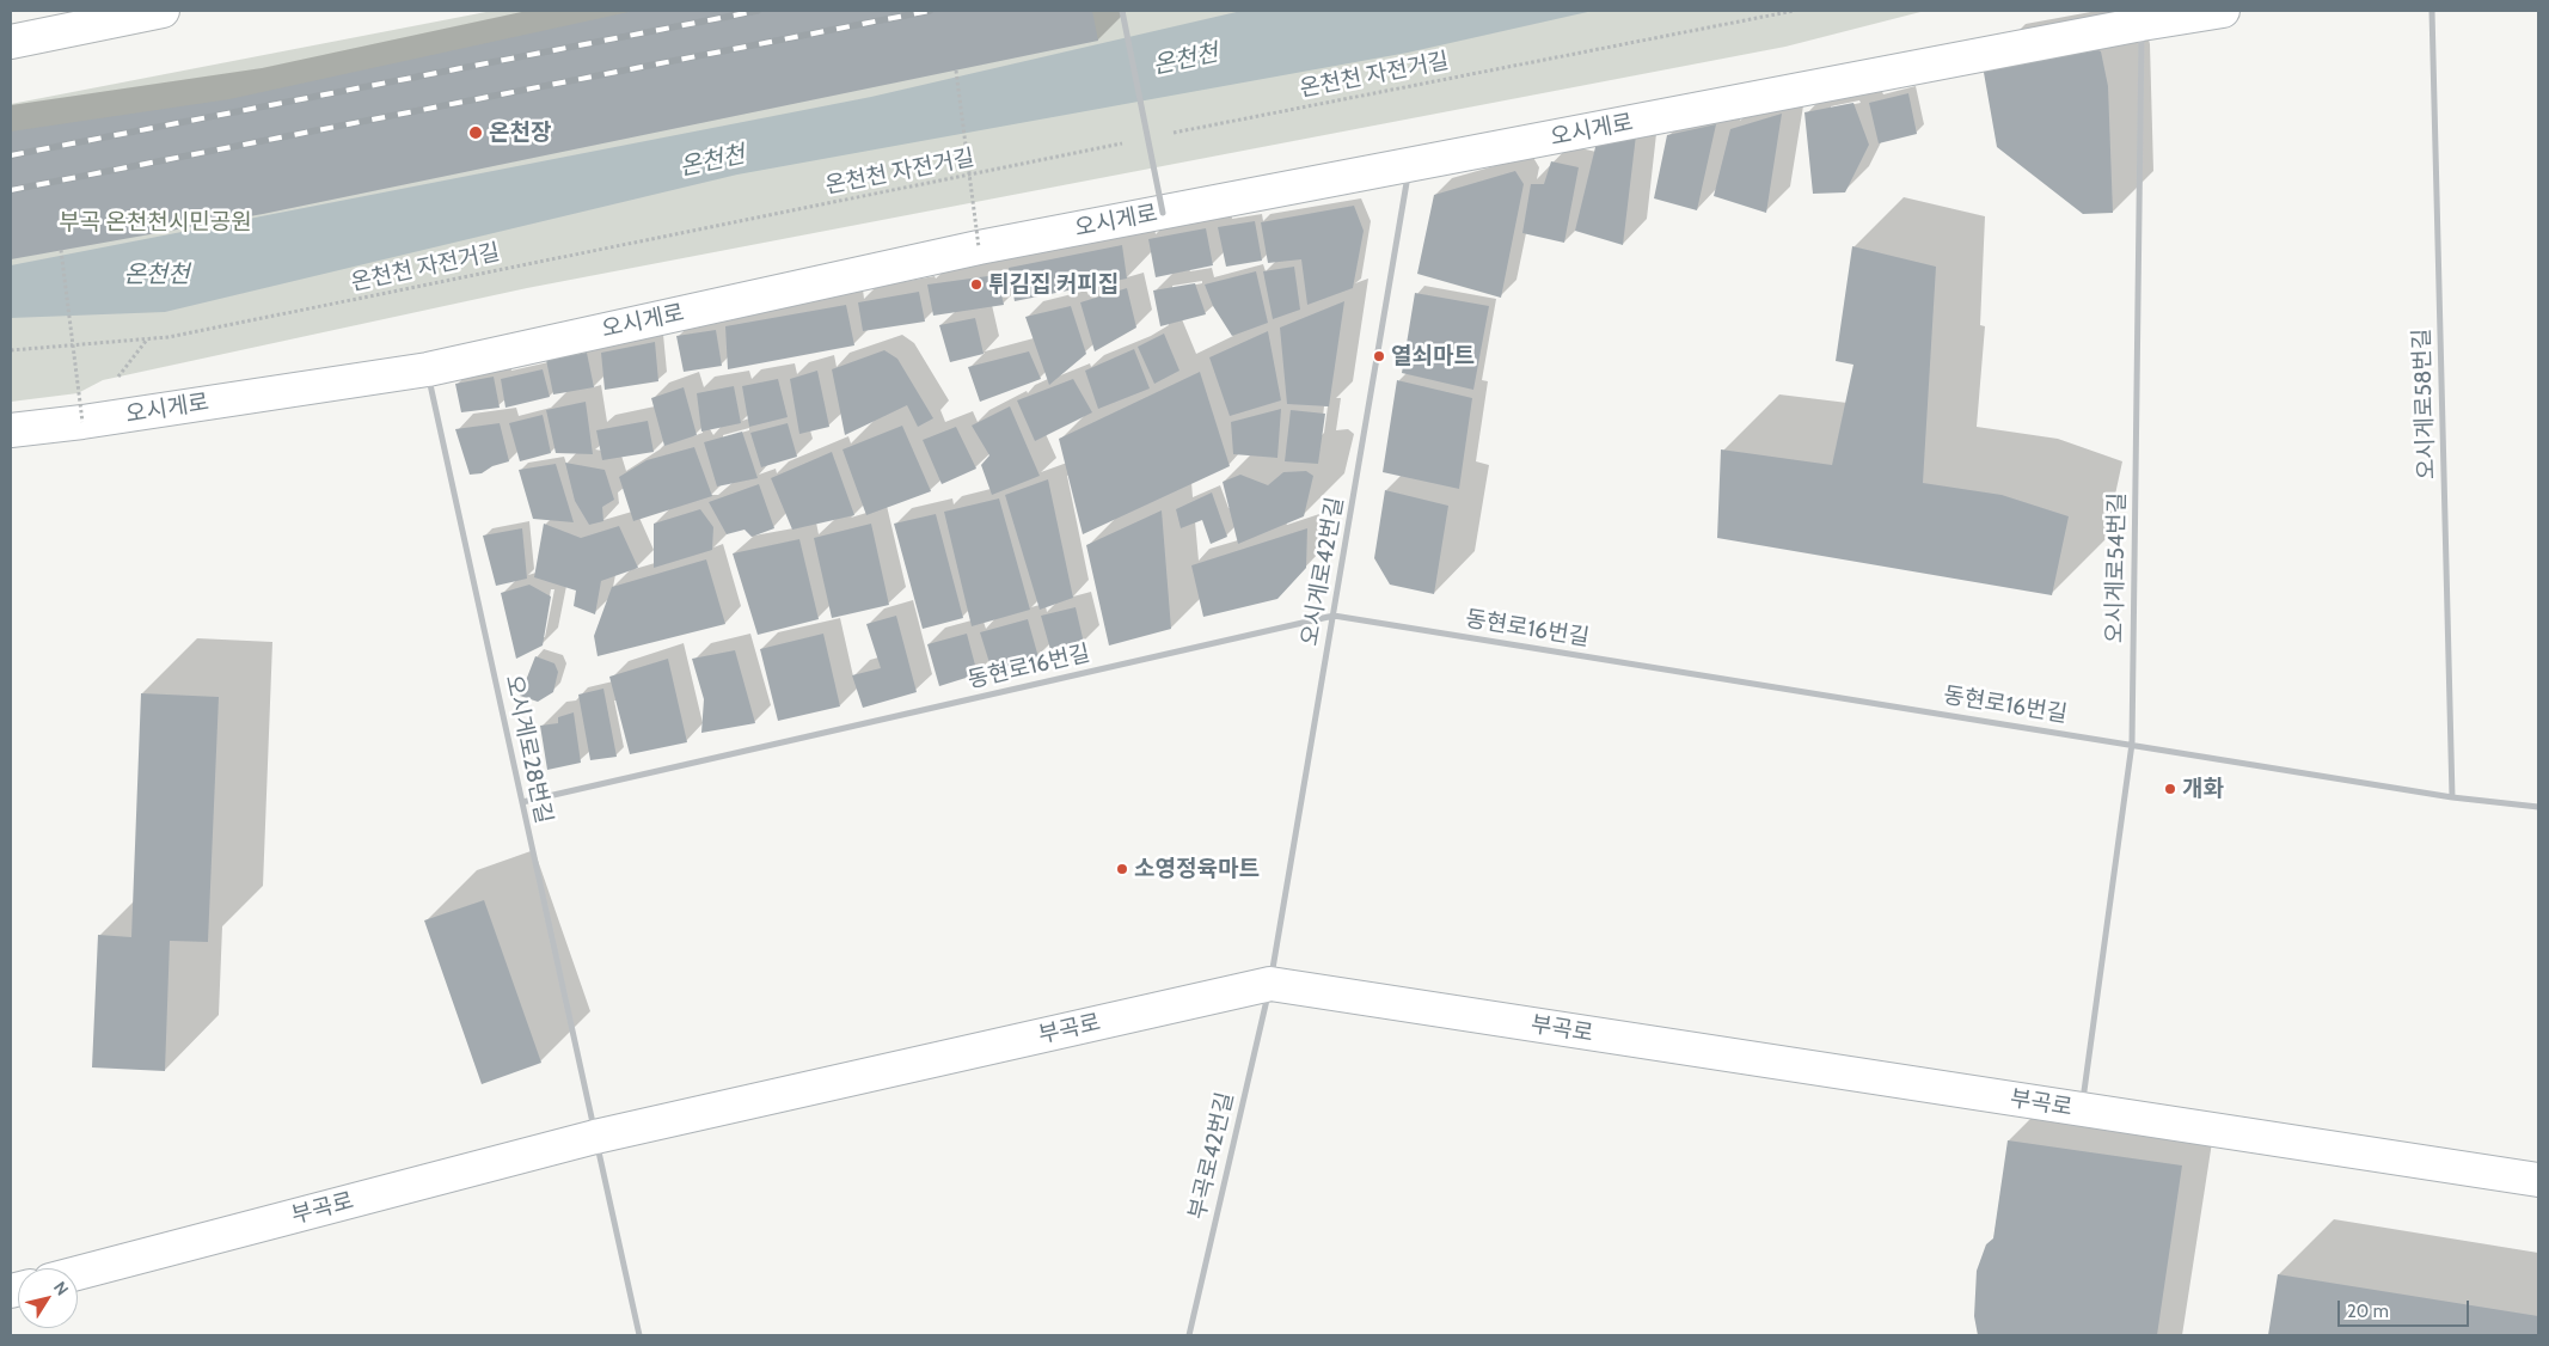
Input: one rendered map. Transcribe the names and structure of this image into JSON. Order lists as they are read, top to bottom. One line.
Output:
{"streets":{"main road":["오시게로","부곡로"],"street":["오시게로58번길","오시게로54번길","오시게로42번길","동현로16번길","오시게로28번길","부곡로42번길"],"path":["온천천 자전거길"]},"crossings":[["오시게로","오시게로54번길"],["오시게로","오시게로42번길"],["오시게로","오시게로28번길"],["오시게로58번길","동현로16번길"],["오시게로54번길","동현로16번길"],["오시게로54번길","부곡로"],["오시게로42번길","동현로16번길"],["오시게로42번길","부곡로"],["오시게로42번길","부곡로42번길"],["동현로16번길","오시게로28번길"],["오시게로28번길","부곡로"],["부곡로","부곡로42번길"]],"water":["온천천"],"parks":["부곡 온천천시민공원"],"places":["온천장","튀김집 커피집","열쇠마트","개화","소영정육마트"],"scale_bar":"20 m","north":"top right"}
